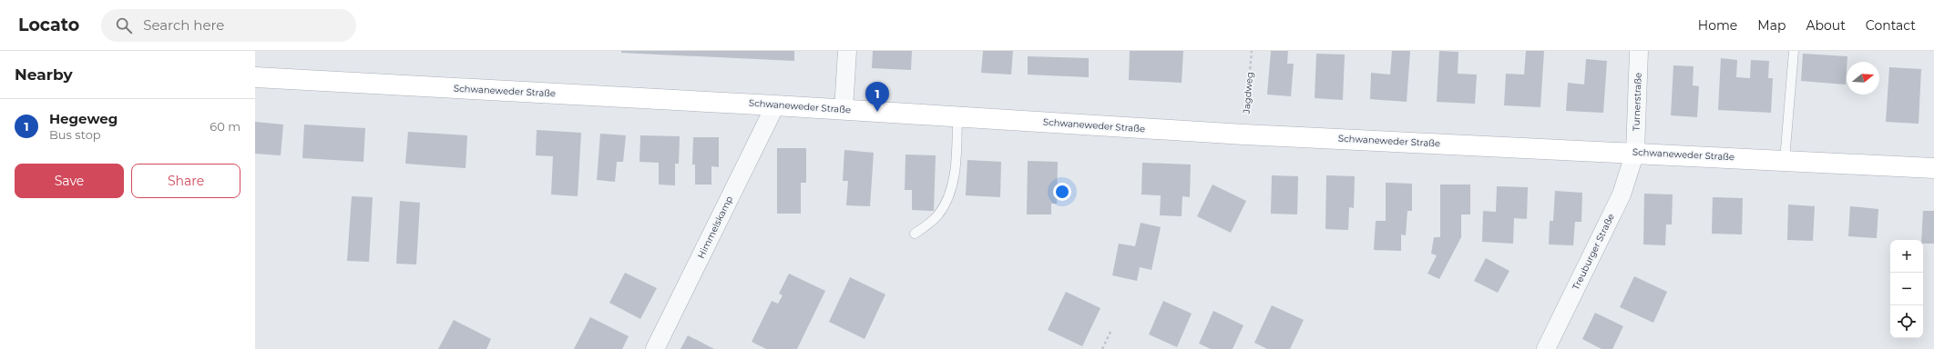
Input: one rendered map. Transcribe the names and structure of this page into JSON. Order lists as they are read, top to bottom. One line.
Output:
{"streets":{"main road":["Schwaneweder Straße"],"street":["Turnerstraße","Himmelskamp","Treuburger Straße"],"path":["Jagdweg"]},"crossings":[["Schwaneweder Straße","Jagdweg"],["Schwaneweder Straße","Turnerstraße"],["Schwaneweder Straße","Himmelskamp"],["Schwaneweder Straße","Treuburger Straße"],["Turnerstraße","Treuburger Straße"]],"north":"right","page":{"header":"Locato","search":"Search here","nav":["Home","Map","About","Contact"],"heading":"Nearby","pins":"1","list":[{"mark":"1","name":"Hegeweg","note":"Bus stop","value":"60 m"}],"buttons":["Save","Share"],"map_buttons":["+","−"]}}
